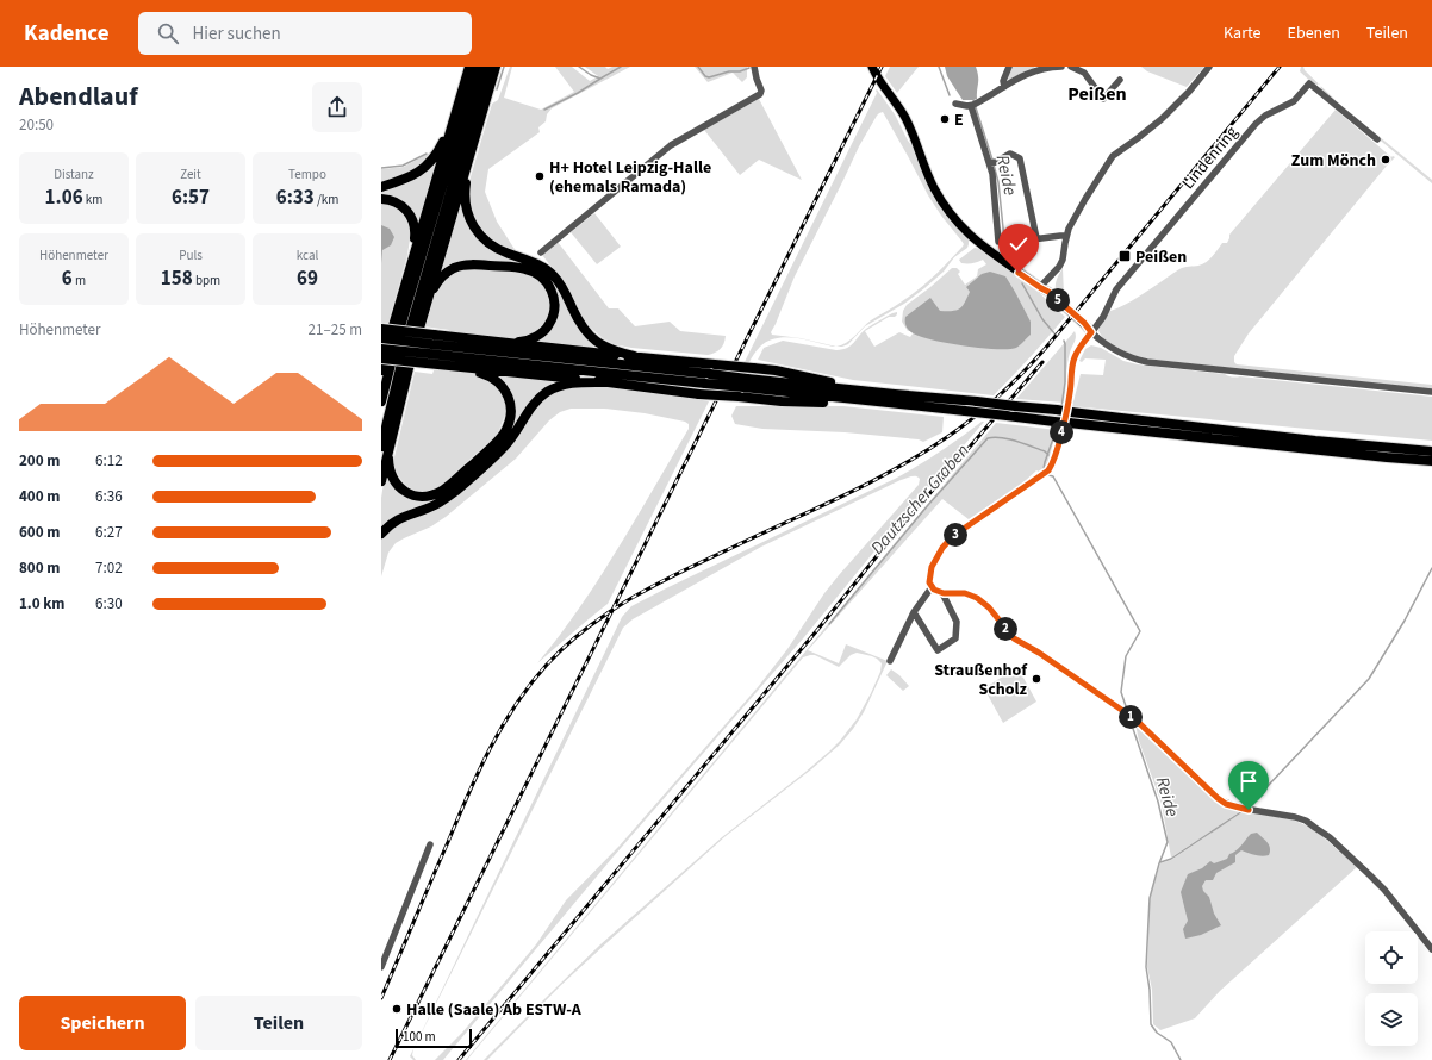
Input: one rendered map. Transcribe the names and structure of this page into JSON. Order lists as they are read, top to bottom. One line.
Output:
{"streets":{"street":["Lindenring"]},"districts":["Peißen"],"water":["Reide","Dautzscher Graben"],"places":{"other":["E","Zum Mönch","H+ Hotel Leipzig-Halle (ehemals Ramada)","Straußenhof Scholz","Halle (Saale) Ab ESTW-A"],"transit":["Peißen"]},"scale_bar":"100 m","page":{"header":"Kadence","search":"Hier suchen","nav":["Karte","Ebenen","Teilen"],"heading":["Abendlauf","20:50"],"stats":[["Distanz","1.06 km"],["Zeit","6:57"],["Tempo","6:33 /km"],["Höhenmeter","6 m"],["Puls","158 bpm"],["kcal","69"]],"pins":["5","4","3","2","1"],"chart":["Höhenmeter","21–25 m"],"list":[{"name":"200 m","note":"6:12"},{"name":"400 m","note":"6:36"},{"name":"600 m","note":"6:27"},{"name":"800 m","note":"7:02"},{"name":"1.0 km","note":"6:30"}],"buttons":["Speichern","Teilen"],"scale":"100 m"}}
